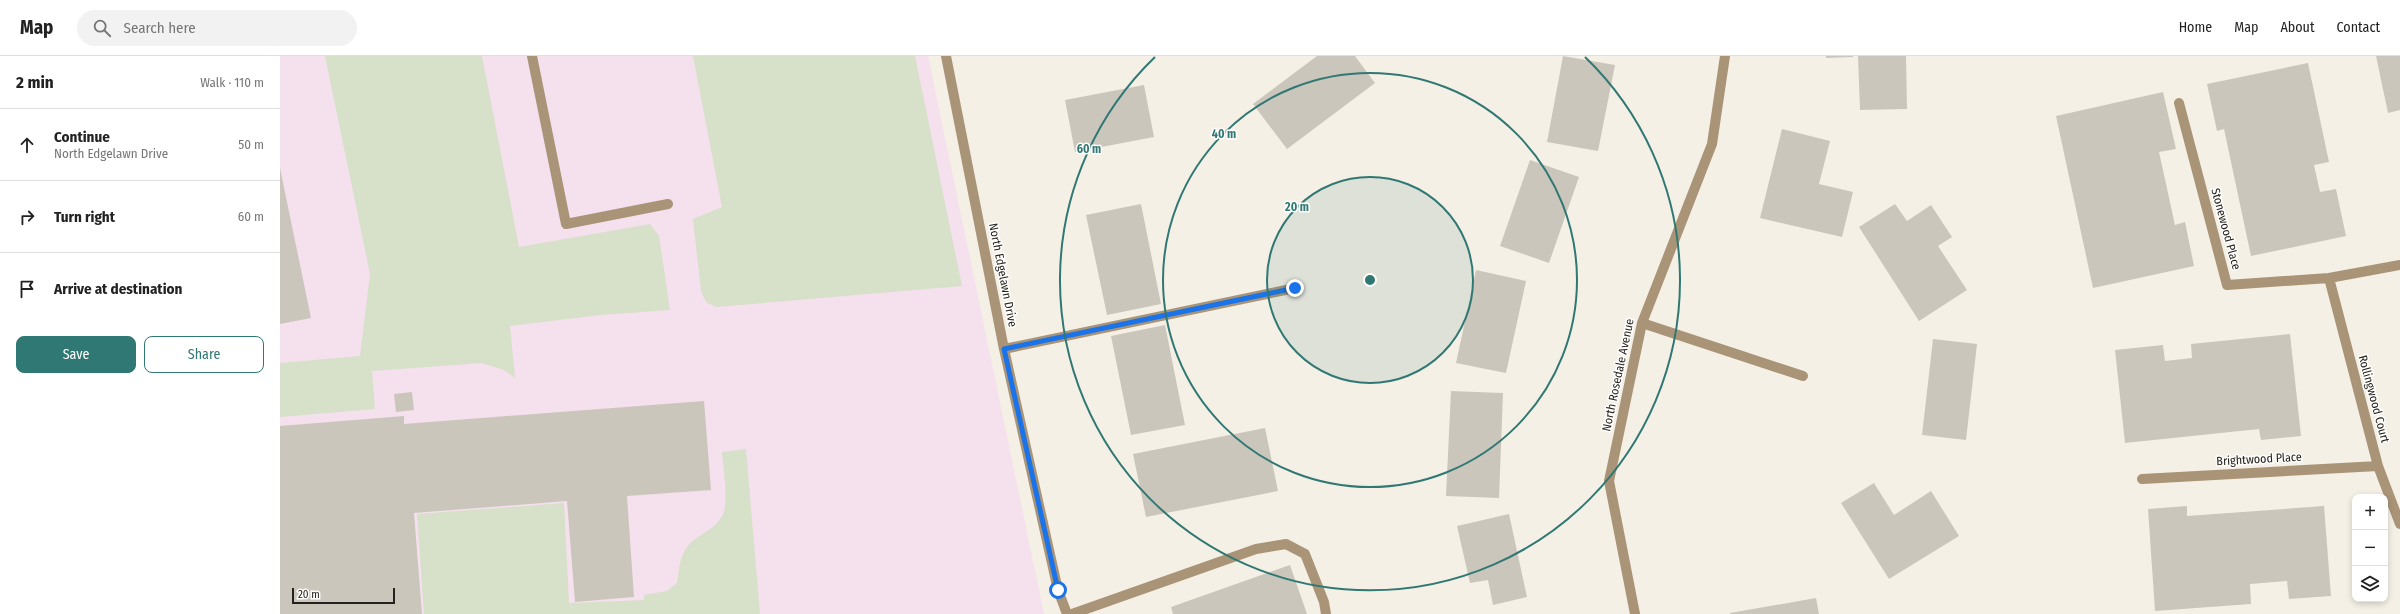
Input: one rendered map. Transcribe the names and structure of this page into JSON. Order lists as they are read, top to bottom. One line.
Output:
{"streets":{"street":["Stonewood Place","North Edgelawn Drive","North Rosedale Avenue","Rollingwood Court","Brightwood Place"]},"crossings":[["Stonewood Place","Rollingwood Court"],["Rollingwood Court","Brightwood Place"]],"scale_bar":"20 m","page":{"header":"Map","search":"Search here","nav":["Home","Map","About","Contact"],"heading":["2 min","Walk · 110 m"],"list":[["Continue","North Edgelawn Drive","50 m"],["Turn right","60 m"],"Arrive at destination"],"buttons":["Save","Share"],"map_buttons":["+","−"],"scale":"20 m"},"rings":["40 m","60 m","20 m"]}
